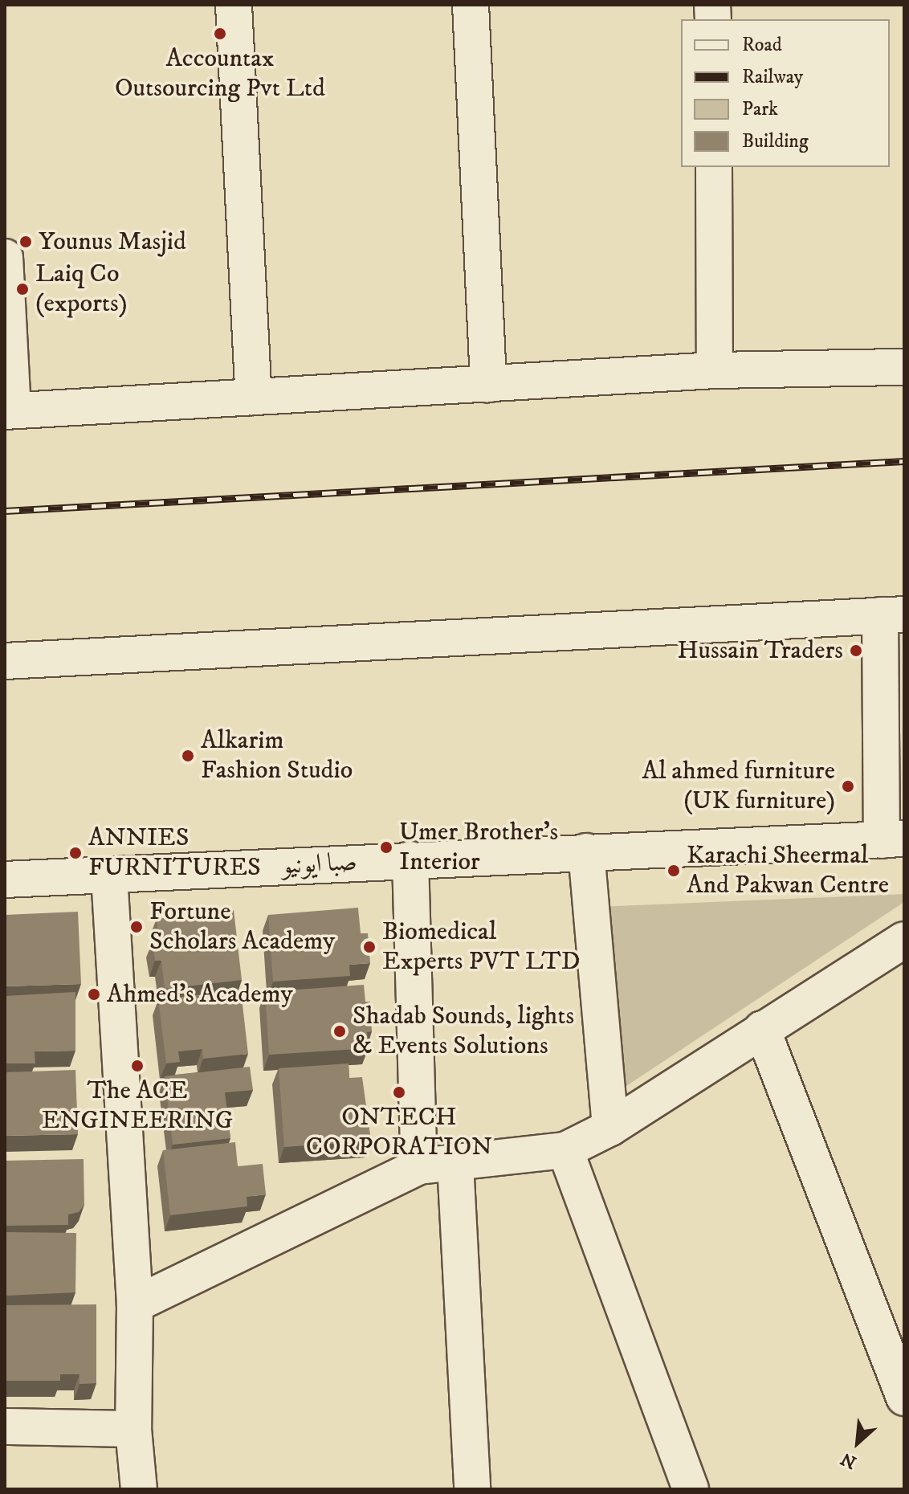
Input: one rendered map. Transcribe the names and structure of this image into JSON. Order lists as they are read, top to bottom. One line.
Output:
{"streets":{"street":["صبا ایونیو"]},"places":["Accountax Outsourcing Pvt Ltd","Younus Masjid","Laiq Co (exports)","Hussain Traders","Alkarim Fashion Studio","Al ahmed furniture (UK furniture)","Umer Brother's Interior","ANNIES FURNITURES","Karachi Sheermal And Pakwan Centre","Fortune Scholars Academy","Biomedical Experts PVT LTD","Ahmed's Academy","Shadab Sounds, lights & Events Solutions","The ACE ENGINEERING","ONTECH CORPORATION"],"legend":["Road","Railway","Park","Building"],"north":"bottom left"}
